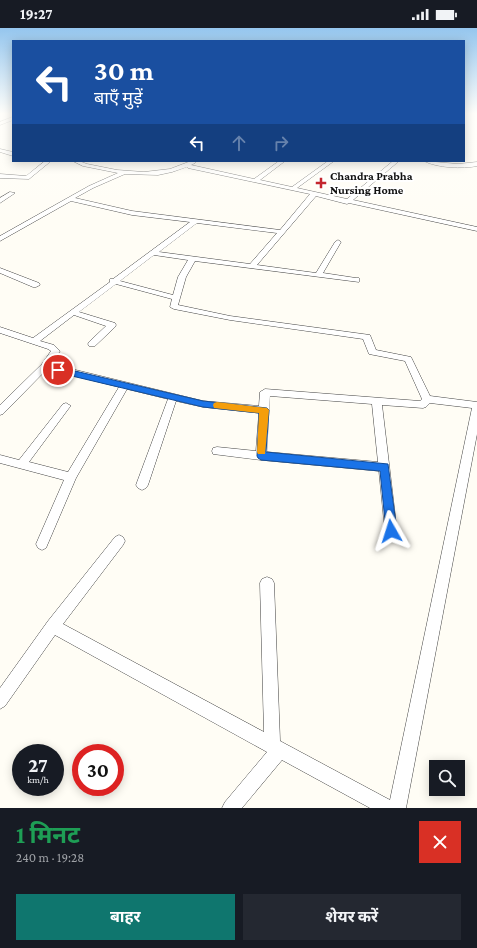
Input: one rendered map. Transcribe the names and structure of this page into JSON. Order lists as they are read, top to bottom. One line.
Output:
{"places":{"health":["Chandra Prabha Nursing Home"]},"page":{"status":"19:27","turn":["30 m","बाएँ मुड़ें"],"speed":"27 km/h","limit":"30","heading":["1 मिनट","240 m · 19:28"],"buttons":["बाहर","शेयर करें"]}}
